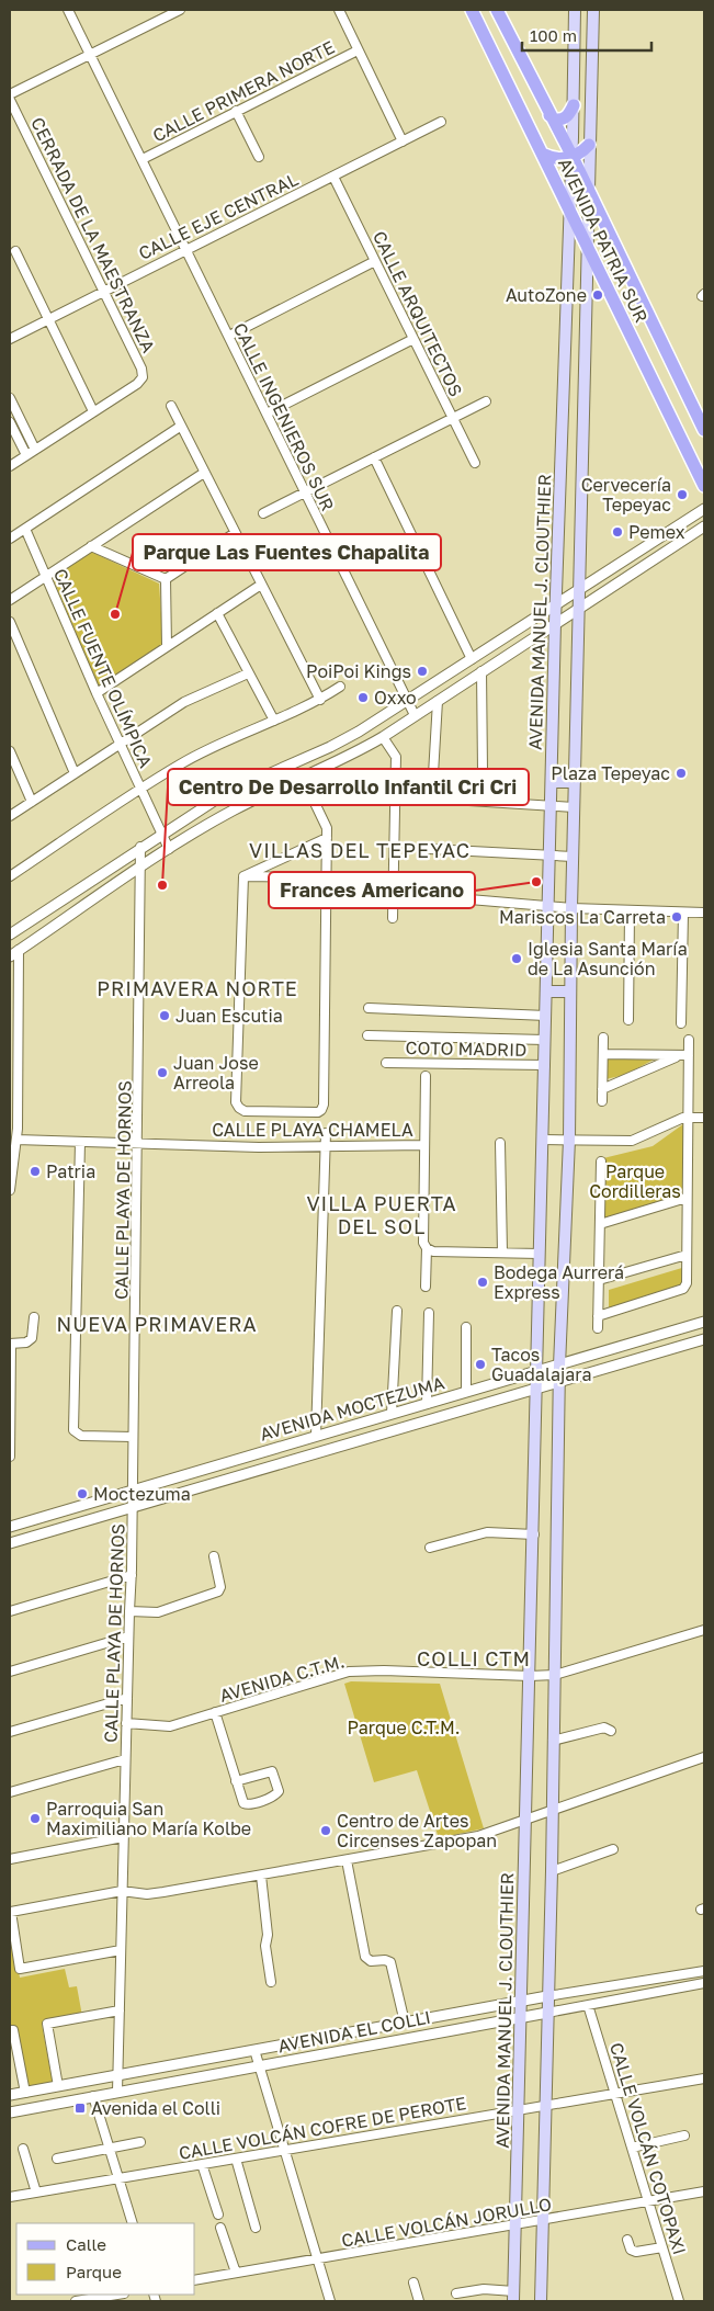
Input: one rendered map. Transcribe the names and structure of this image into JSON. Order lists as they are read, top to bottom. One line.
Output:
{"streets":{"main road":["AVENIDA PATRIA SUR","AVENIDA MANUEL J. CLOUTHIER"],"street":["CALLE PRIMERA NORTE","CALLE EJE CENTRAL","CERRADA DE LA MAESTRANZA","CALLE ARQUITECTOS","CALLE INGENIEROS SUR","CALLE FUENTE OLÍMPICA","COTO MADRID","CALLE PLAYA CHAMELA","CALLE PLAYA DE HORNOS","AVENIDA MOCTEZUMA","AVENIDA C.T.M.","AVENIDA EL COLLI","CALLE VOLCÁN COFRE DE PEROTE","CALLE VOLCÁN COTOPAXI","CALLE VOLCÁN JORULLO"]},"crossings":[["CALLE PRIMERA NORTE","CALLE INGENIEROS SUR"],["CALLE EJE CENTRAL","CERRADA DE LA MAESTRANZA"],["CALLE EJE CENTRAL","CALLE ARQUITECTOS"],["CALLE EJE CENTRAL","CALLE INGENIEROS SUR"],["AVENIDA PATRIA SUR","AVENIDA MANUEL J. CLOUTHIER"],["AVENIDA MANUEL J. CLOUTHIER","COTO MADRID"],["AVENIDA MANUEL J. CLOUTHIER","AVENIDA MOCTEZUMA"],["AVENIDA MANUEL J. CLOUTHIER","AVENIDA C.T.M."],["AVENIDA MANUEL J. CLOUTHIER","AVENIDA EL COLLI"],["AVENIDA MANUEL J. CLOUTHIER","CALLE VOLCÁN COFRE DE PEROTE"],["AVENIDA MANUEL J. CLOUTHIER","CALLE VOLCÁN JORULLO"],["CALLE PLAYA CHAMELA","CALLE PLAYA DE HORNOS"],["CALLE PLAYA DE HORNOS","AVENIDA MOCTEZUMA"],["CALLE PLAYA DE HORNOS","AVENIDA C.T.M."],["CALLE PLAYA DE HORNOS","AVENIDA EL COLLI"],["AVENIDA EL COLLI","CALLE VOLCÁN COTOPAXI"],["CALLE VOLCÁN COFRE DE PEROTE","CALLE VOLCÁN COTOPAXI"],["CALLE VOLCÁN COTOPAXI","CALLE VOLCÁN JORULLO"]],"districts":["VILLAS DEL TEPEYAC","PRIMAVERA NORTE","VILLA PUERTA DEL SOL","NUEVA PRIMAVERA","COLLI CTM"],"parks":["Parque Cordilleras","Parque C.T.M."],"places":{"other":["AutoZone","Cervecería Tepeyac","Pemex","Parque Las Fuentes Chapalita","PoiPoi Kings","Oxxo","Plaza Tepeyac","Frances Americano","Centro De Desarrollo Infantil Cri Cri","Mariscos La Carreta","Iglesia Santa María de La Asunción","Juan Escutia","Juan Jose Arreola","Patria","Bodega Aurrerá Express","Tacos Guadalajara","Moctezuma","Parroquia San Maximiliano María Kolbe","Centro de Artes Circenses Zapopan"],"transit":["Avenida el Colli"]},"legend":["Calle","Parque"],"scale_bar":"100 m"}
